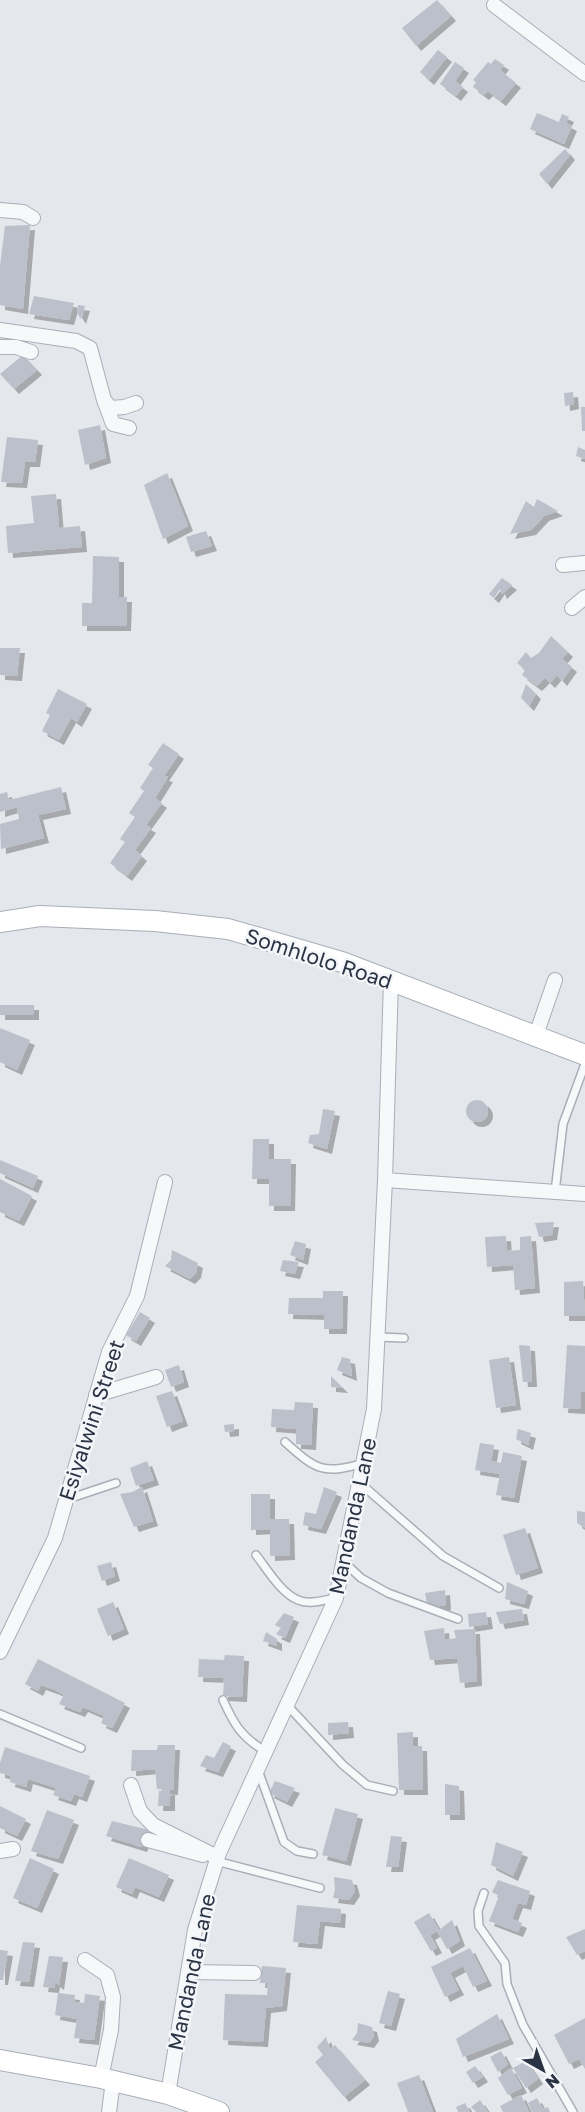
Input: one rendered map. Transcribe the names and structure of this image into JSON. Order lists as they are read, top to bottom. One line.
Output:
{"streets":{"main road":["Somhlolo Road"],"street":["Esiyalwini Street","Mandanda Lane"]},"crossings":[["Somhlolo Road","Mandanda Lane"]],"north":"bottom right"}
